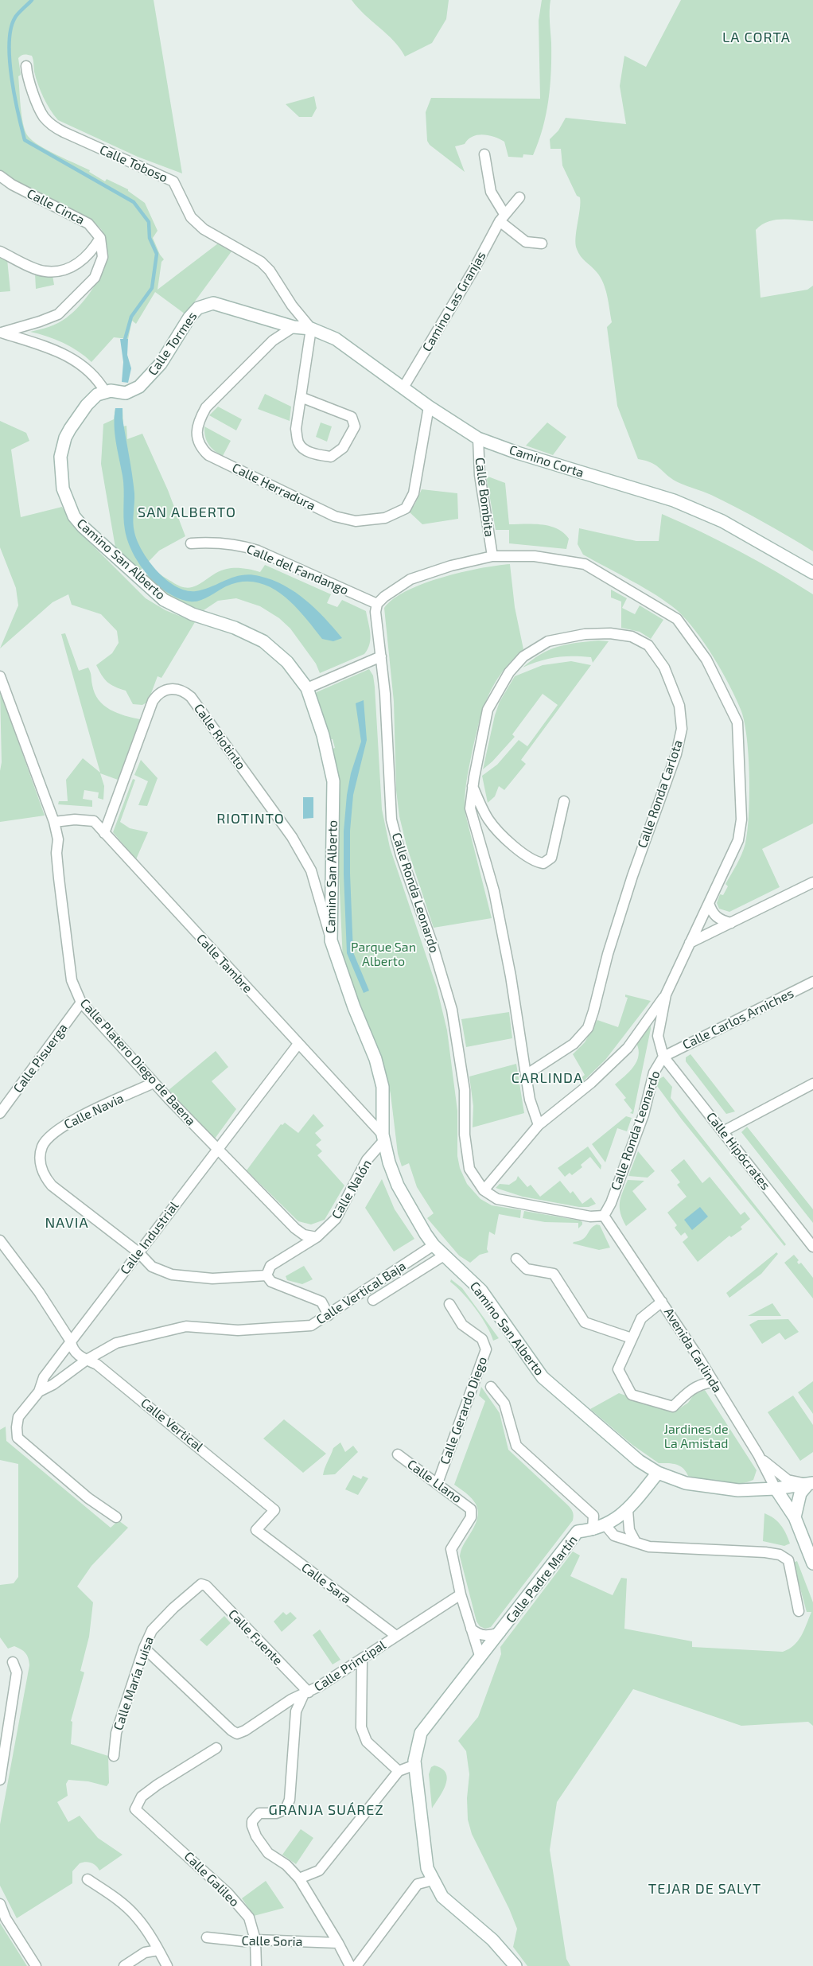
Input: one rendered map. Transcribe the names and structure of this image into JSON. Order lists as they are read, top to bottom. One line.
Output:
{"streets":{"street":["Calle Toboso","Calle Cinca","Camino Las Granjas","Calle Tormes","Camino Corta","Calle Herradura","Calle Bombita","Camino San Alberto","Calle del Fandango","Calle Riotinto","Calle Ronda Carlota","Calle Ronda Leonardo","Calle Tambre","Calle Carlos Arniches","Calle Pisuerga","Calle Platero Diego de Baena","Calle Navia","Calle Hipócrates","Calle Nalón","Calle Industrial","Calle Vertical Baja","Avenida Carlinda","Calle Gerardo Diego","Calle Vertical","Calle Llano","Calle Padre Martín","Calle Sara","Calle Fuente","Calle Principal","Calle María Luisa","Calle Galileo","Calle Soria"]},"crossings":[["Calle Toboso","Camino Corta"],["Camino Las Granjas","Camino Corta"],["Calle Tormes","Camino Corta"],["Calle Tormes","Calle Herradura"],["Calle Tormes","Camino San Alberto"],["Camino Corta","Calle Herradura"],["Camino Corta","Calle Bombita"],["Calle Bombita","Calle Ronda Leonardo"],["Camino San Alberto","Calle Riotinto"],["Camino San Alberto","Calle Tambre"],["Camino San Alberto","Calle Nalón"],["Camino San Alberto","Calle Vertical Baja"],["Camino San Alberto","Avenida Carlinda"],["Camino San Alberto","Calle Padre Martín"],["Calle del Fandango","Calle Ronda Leonardo"],["Calle Riotinto","Calle Tambre"],["Calle Ronda Leonardo","Calle Carlos Arniches"],["Calle Ronda Leonardo","Calle Hipócrates"],["Calle Ronda Leonardo","Avenida Carlinda"],["Calle Tambre","Calle Platero Diego de Baena"],["Calle Tambre","Calle Nalón"],["Calle Tambre","Calle Industrial"],["Calle Carlos Arniches","Calle Hipócrates"],["Calle Pisuerga","Calle Platero Diego de Baena"],["Calle Platero Diego de Baena","Calle Navia"],["Calle Platero Diego de Baena","Calle Nalón"],["Calle Platero Diego de Baena","Calle Industrial"],["Calle Navia","Calle Nalón"],["Calle Navia","Calle Industrial"],["Calle Industrial","Calle Vertical Baja"],["Calle Industrial","Calle Vertical"],["Calle Vertical Baja","Calle Vertical"],["Calle Gerardo Diego","Calle Llano"],["Calle Vertical","Calle Sara"],["Calle Llano","Calle Principal"],["Calle Sara","Calle Principal"],["Calle Fuente","Calle Principal"],["Calle Fuente","Calle María Luisa"],["Calle Principal","Calle María Luisa"],["Calle Galileo","Calle Soria"]],"districts":["LA CORTA","SAN ALBERTO","RIOTINTO","CARLINDA","NAVIA","GRANJA SUÁREZ","TEJAR DE SALYT"],"parks":["Parque San Alberto","Jardines de La Amistad"]}
